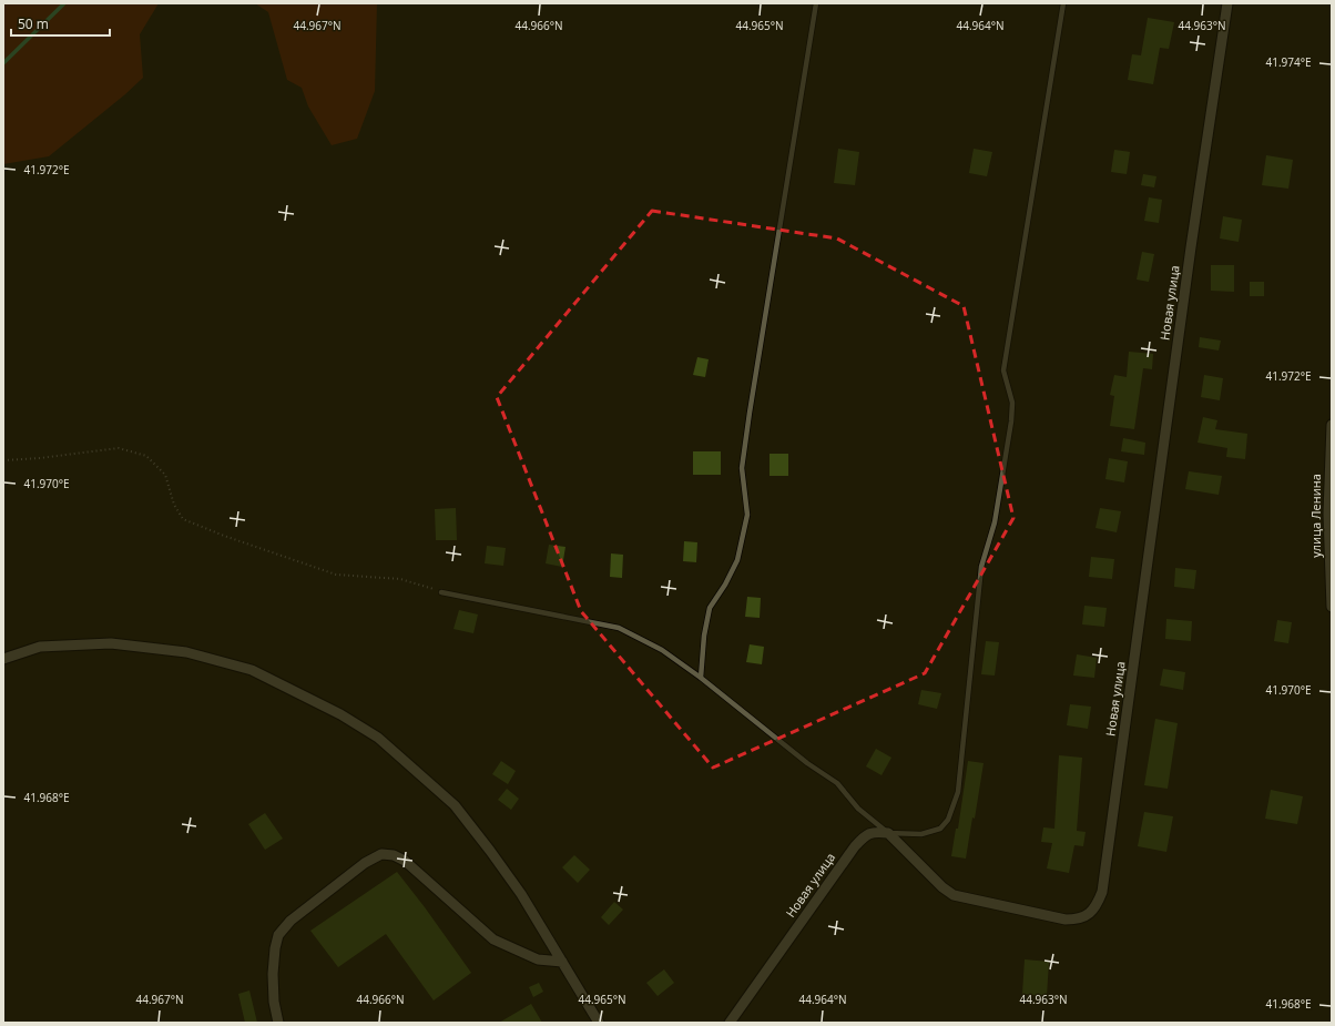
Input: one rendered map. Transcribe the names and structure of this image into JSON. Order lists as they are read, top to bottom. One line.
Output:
{"streets":{"street":["Новая улица","улица Ленина"]},"scale_bar":"50 m","coordinates":["44.967°N","44.966°N","44.965°N","44.964°N","44.963°N","41.974°E","41.972°E","41.970°E","41.968°E"]}
